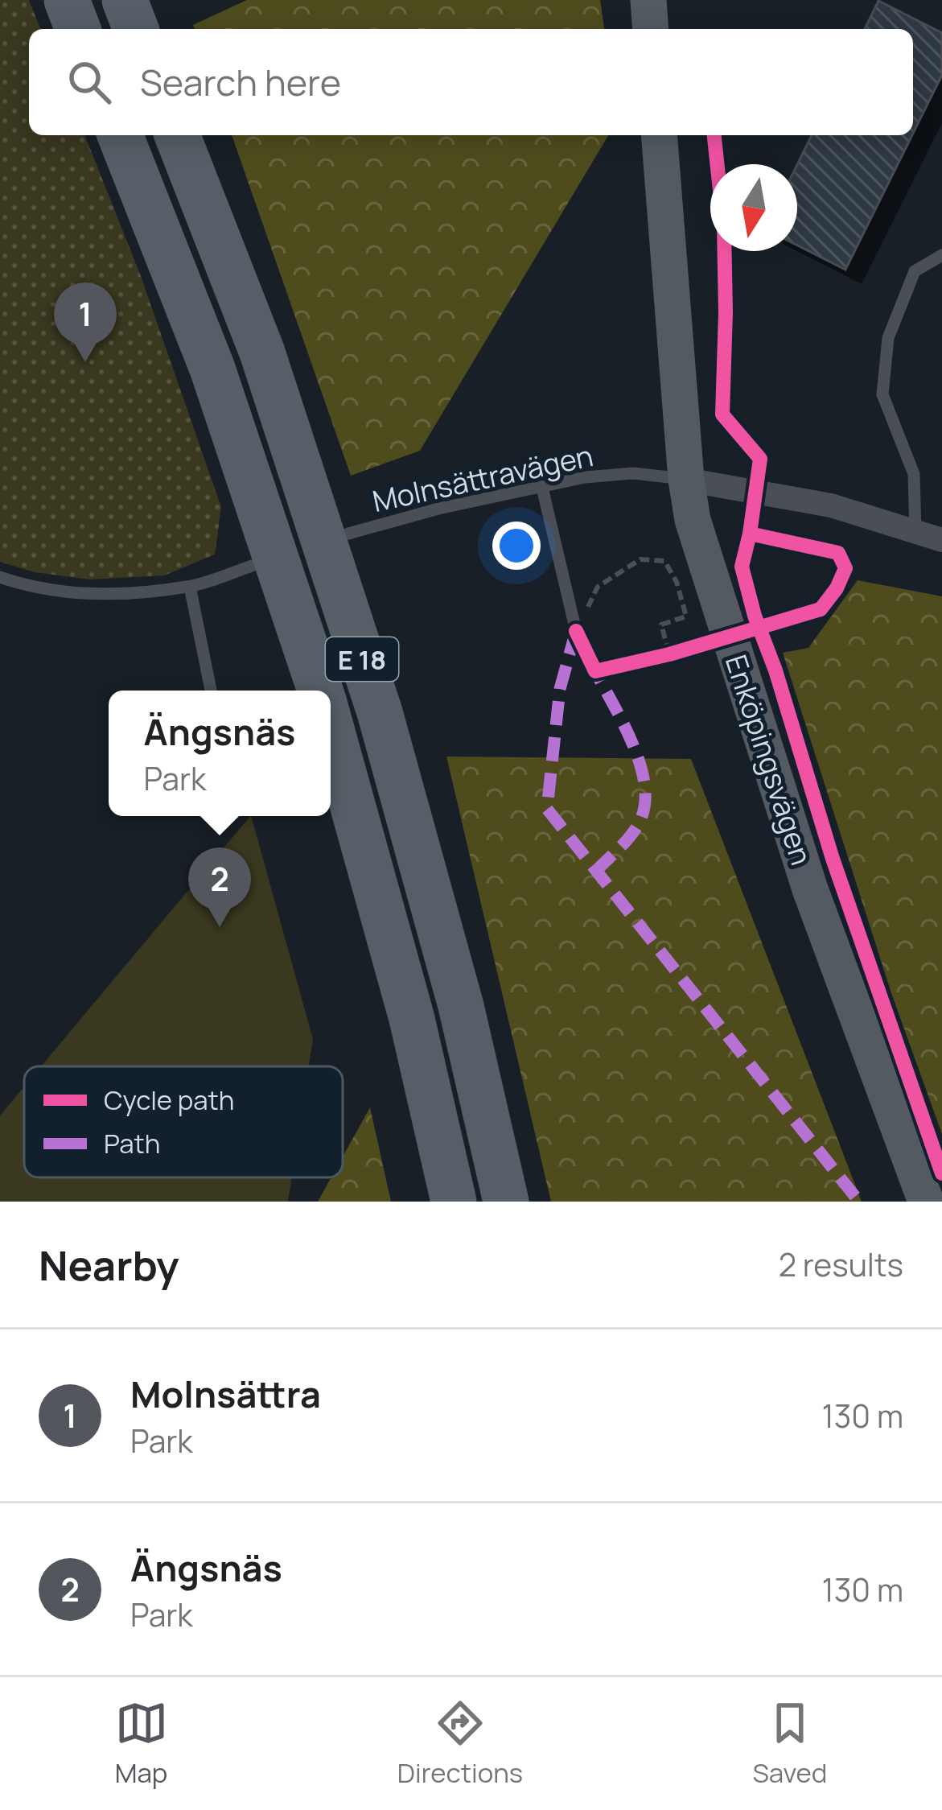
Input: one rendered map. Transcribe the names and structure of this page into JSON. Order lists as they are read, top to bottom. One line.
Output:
{"streets":{"highway":["E 18"],"street":["Enköpingsvägen"],"lane":["Molnsättravägen"]},"crossings":[["Molnsättravägen","Enköpingsvägen"]],"legend":["Cycle path","Path"],"north":"bottom","page":{"search":"Search here","pins":["1","2"],"popup":["Ängsnäs","Park"],"heading":["Nearby","2 results"],"list":[{"mark":"1","name":"Molnsättra","note":"Park","value":"130 m"},{"mark":"2","name":"Ängsnäs","note":"Park","value":"130 m"}],"nav":["Map","Directions","Saved"]}}
